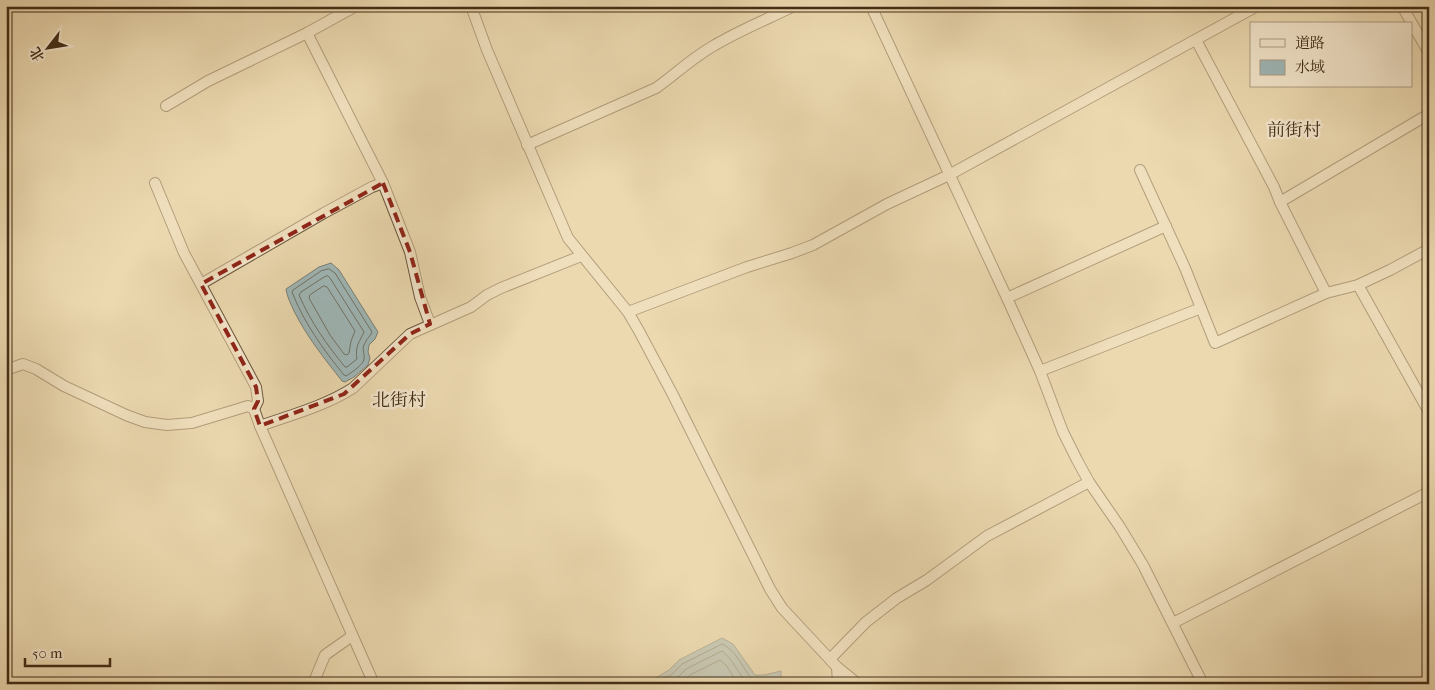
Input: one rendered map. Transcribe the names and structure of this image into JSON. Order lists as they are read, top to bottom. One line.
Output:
{"districts":["前街村","北街村"],"legend":["道路","水域"],"scale_bar":"50 m","north":"bottom left"}
